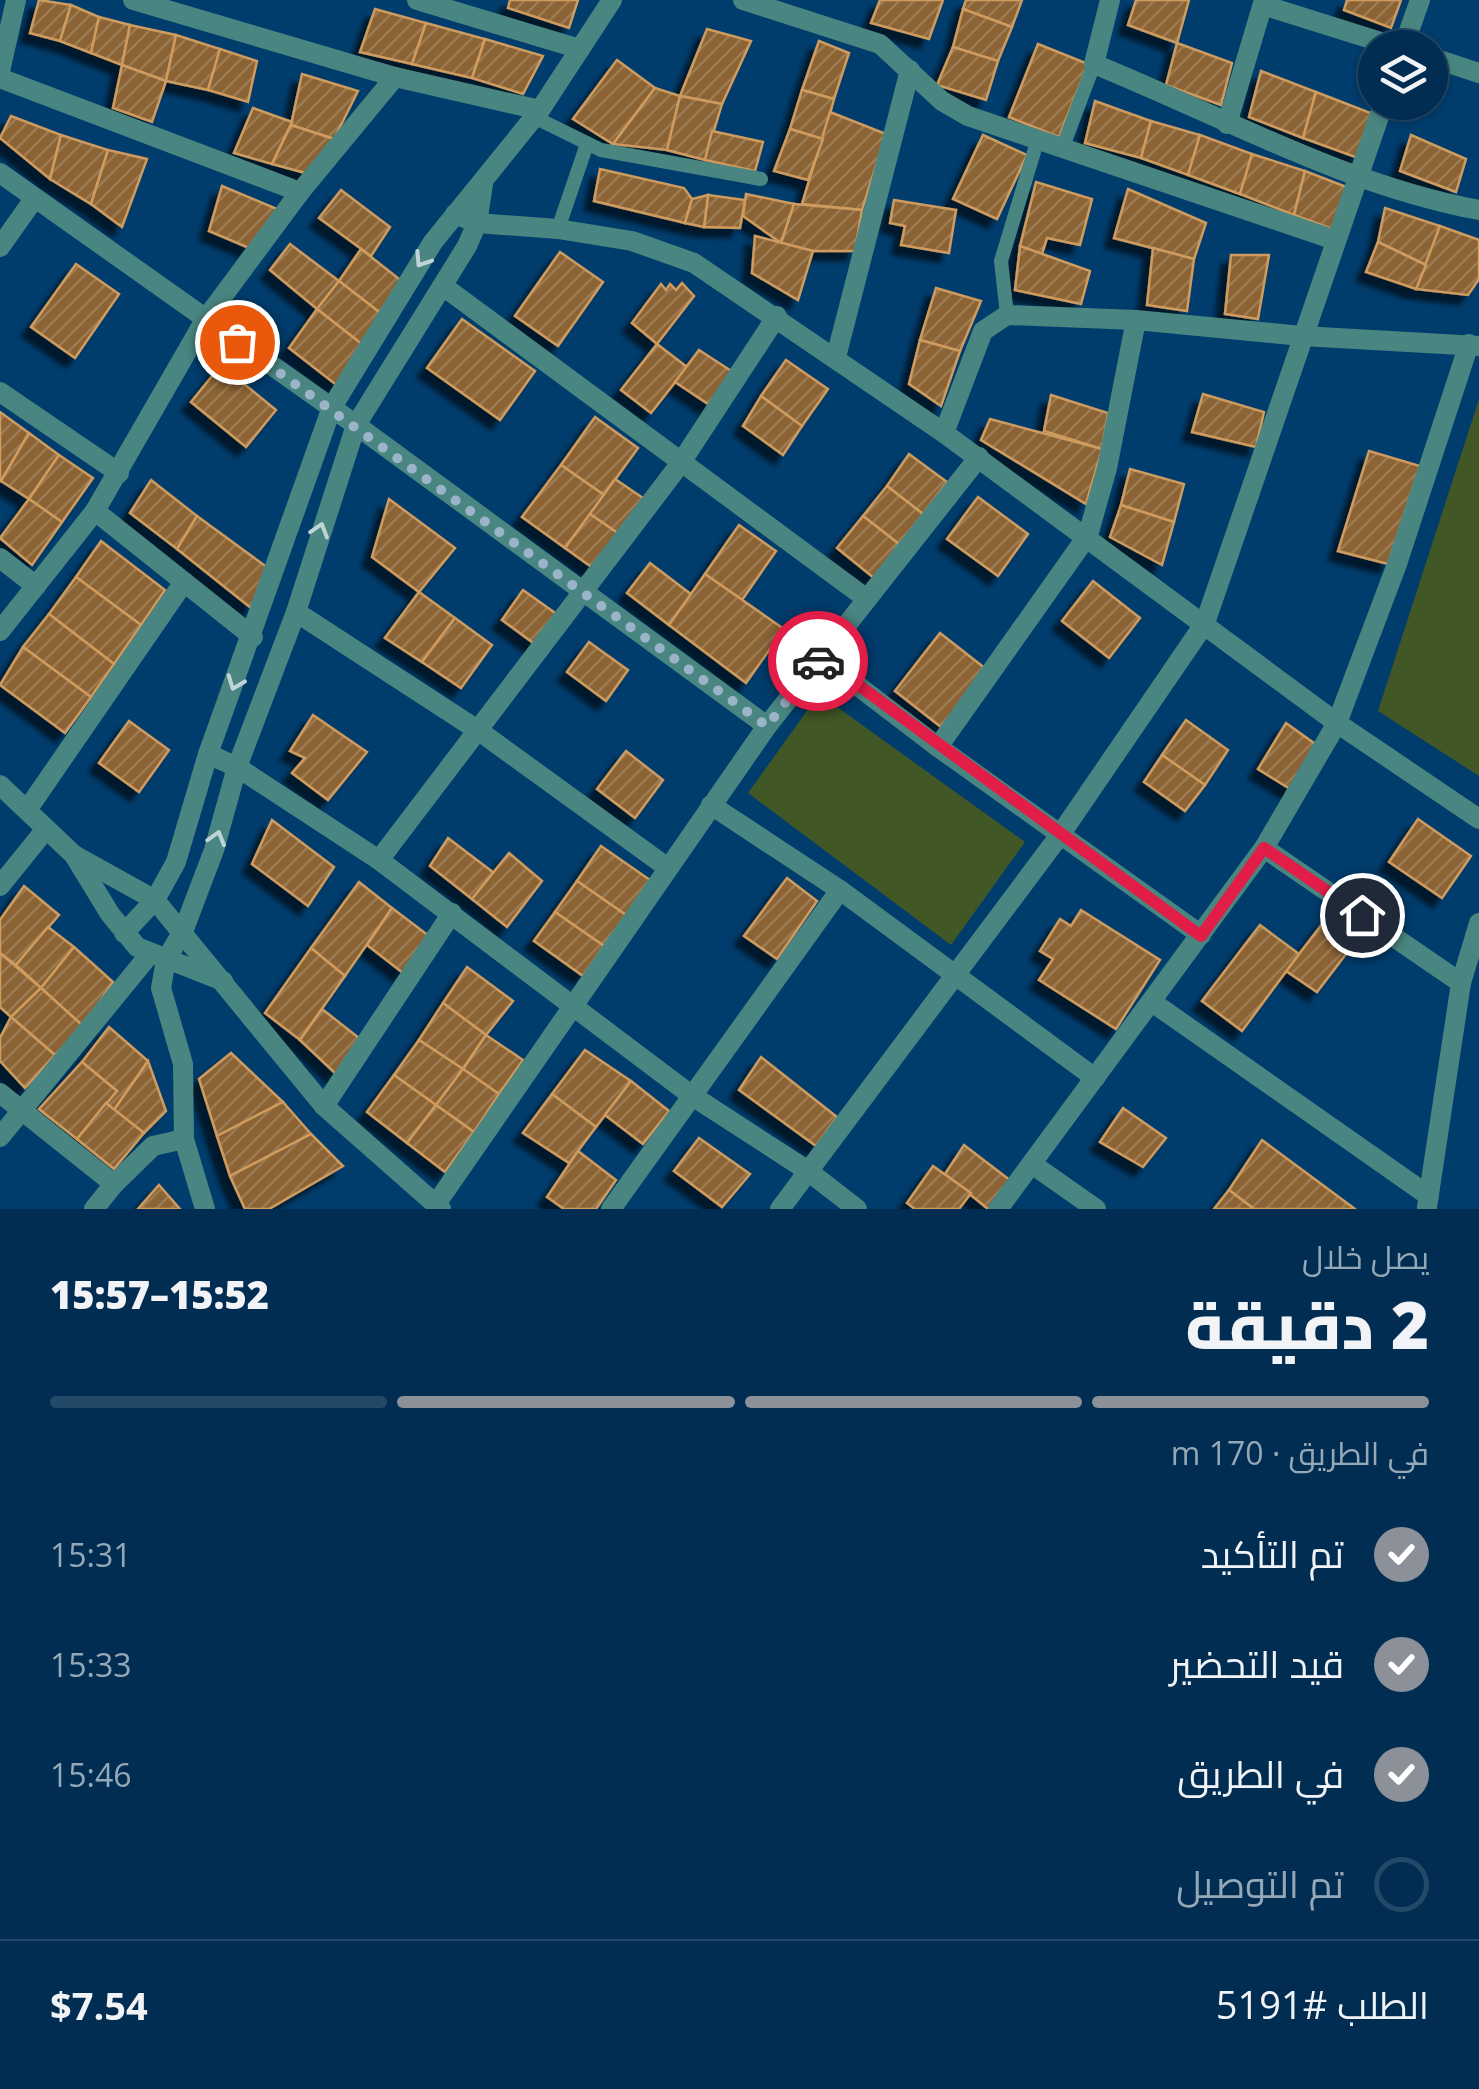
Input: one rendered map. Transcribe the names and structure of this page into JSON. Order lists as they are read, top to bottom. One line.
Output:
{"page":{"heading":["2 دقيقة","يصل خلال","15:52–15:57"],"panel":["الطلب #5191","$7.54"],"bar":"في الطريق · 170 m","list":[["تم التأكيد","15:31"],["قيد التحضير","15:33"],["في الطريق","15:46"],"تم التوصيل"]}}
